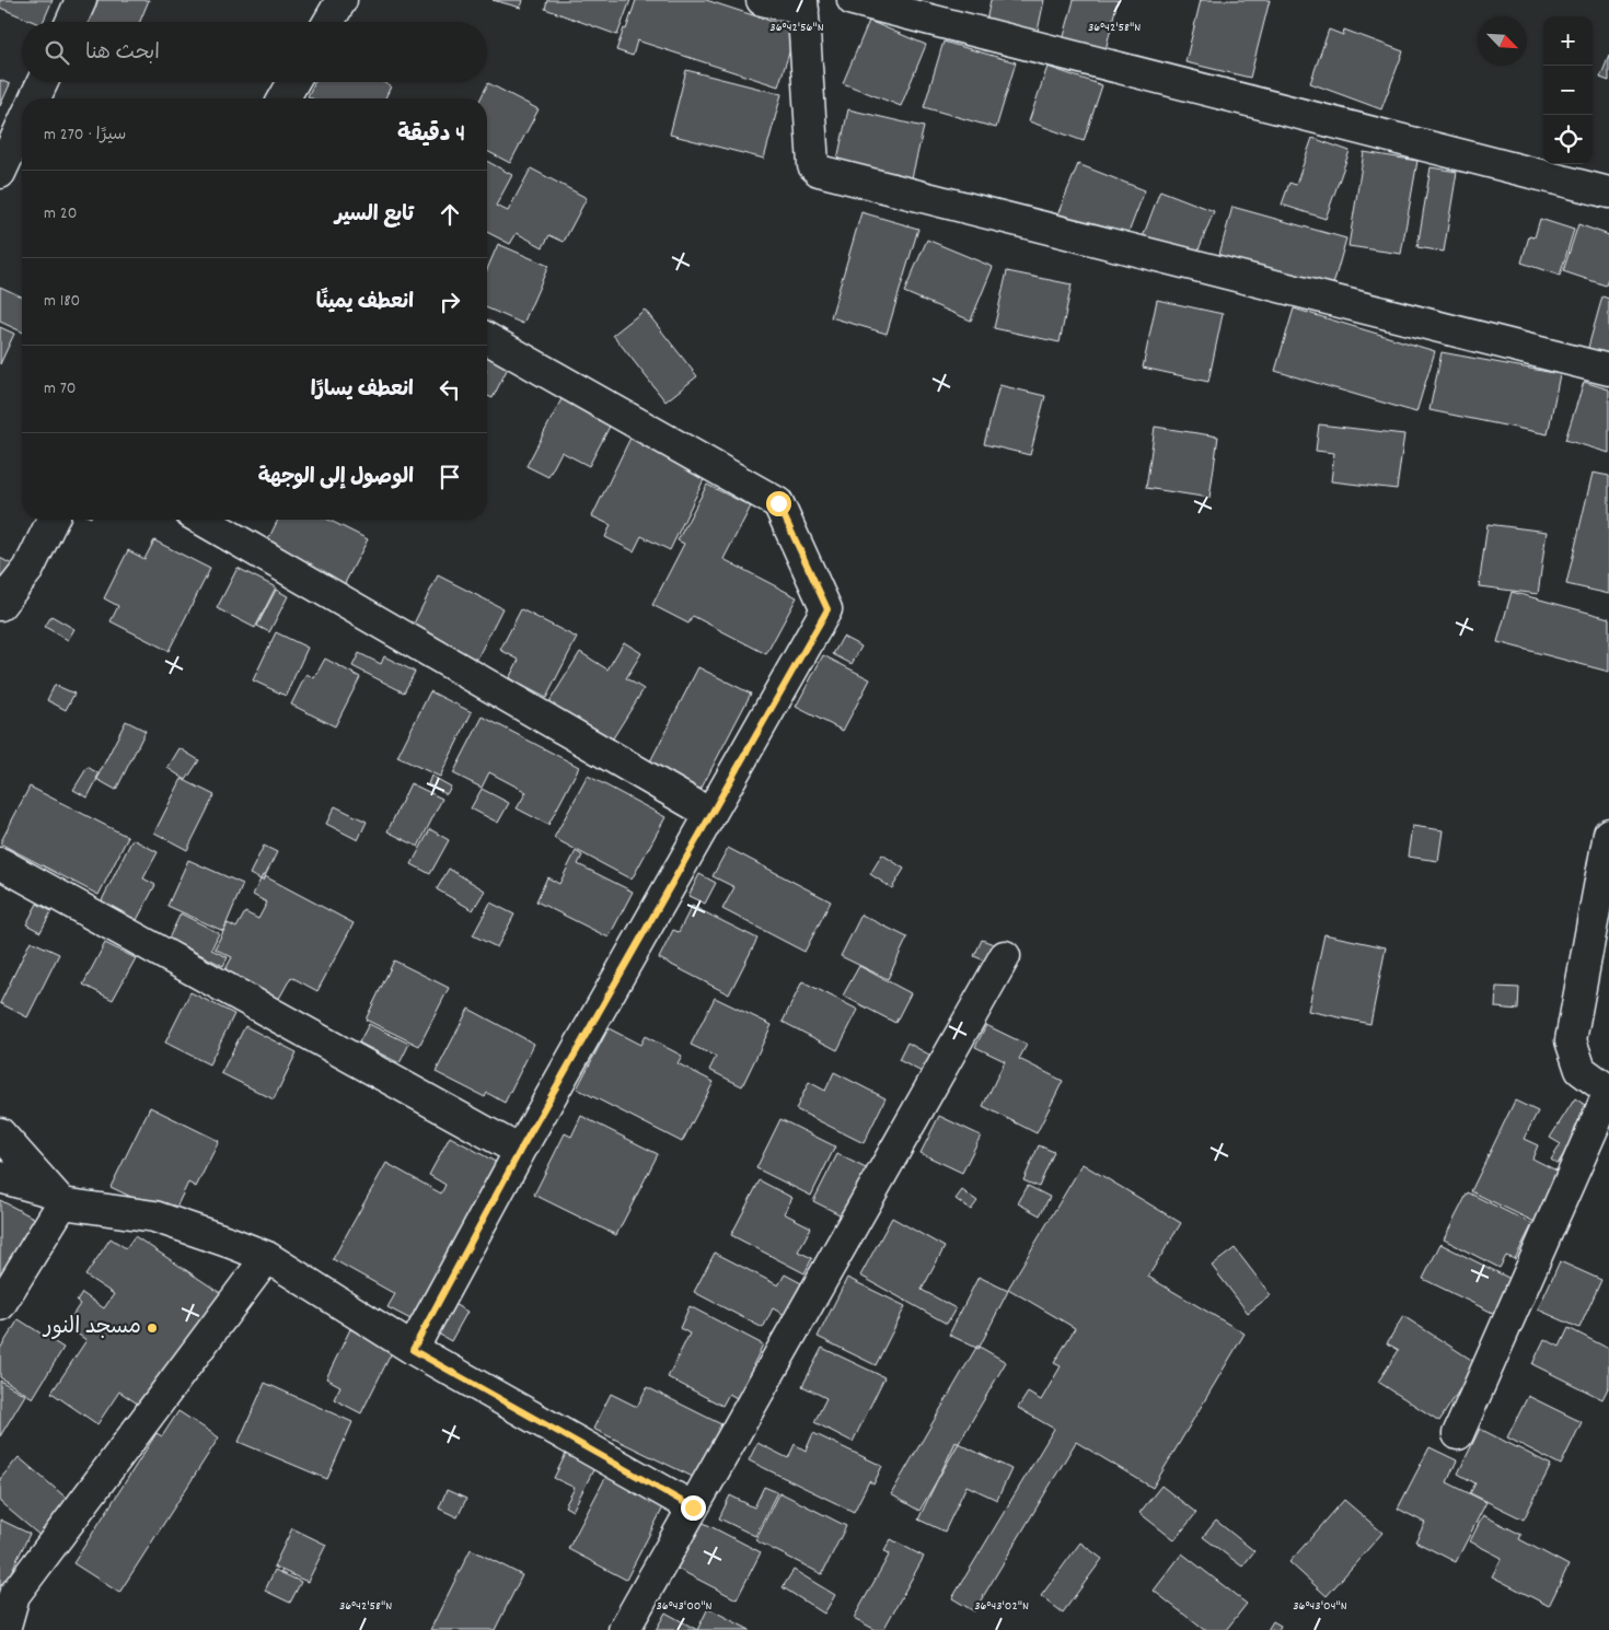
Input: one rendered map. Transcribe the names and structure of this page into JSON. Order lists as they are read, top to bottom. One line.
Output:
{"places":["مسجد النور"],"north":"bottom right","page":{"map_buttons":["+","−"],"search":"ابحث هنا","heading":["4 دقيقة","سيرًا · 270 m"],"list":[["تابع السير","20 m"],["انعطف يمينًا","180 m"],["انعطف يسارًا","70 m"],"الوصول إلى الوجهة"]},"coordinates":["36°42'56\"N","36°42'58\"N","36°43'00\"N","36°43'02\"N","36°43'04\"N"]}
